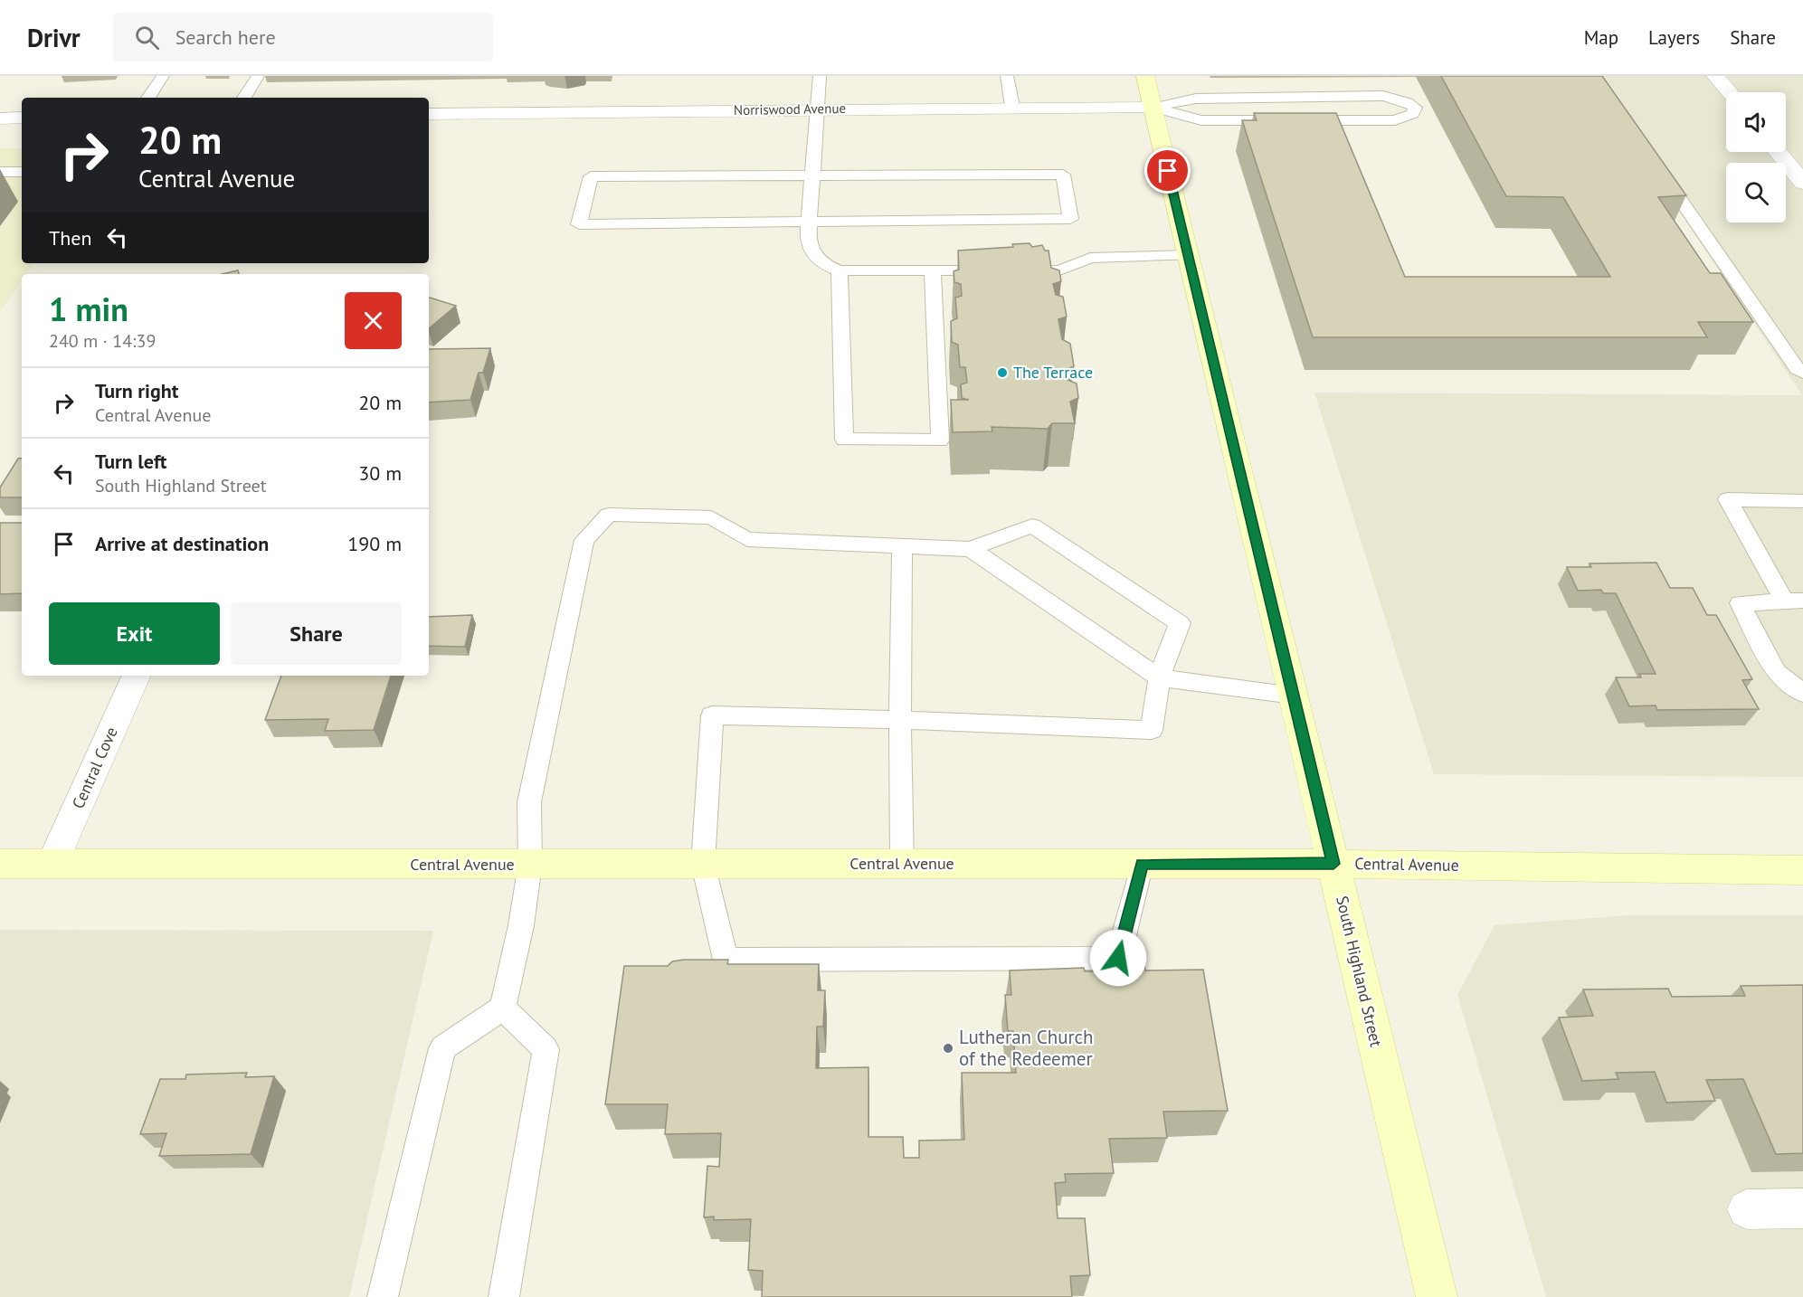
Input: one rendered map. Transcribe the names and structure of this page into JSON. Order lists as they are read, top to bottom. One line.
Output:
{"streets":{"main road":["Central Avenue","South Highland Street"],"street":["Norriswood Avenue","Central Cove"]},"crossings":[["Norriswood Avenue","South Highland Street"],["Central Cove","Central Avenue"],["Central Avenue","South Highland Street"]],"places":["The Terrace","Lutheran Church of the Redeemer"],"page":{"header":"Drivr","search":"Search here","nav":["Map","Layers","Share"],"turn":["20 m","Central Avenue"],"then":"Then","heading":["1 min","240 m · 14:39"],"list":[{"name":"Turn right","note":"Central Avenue","value":"20 m"},{"name":"Turn left","note":"South Highland Street","value":"30 m"},{"name":"Arrive at destination","value":"190 m"}],"buttons":["Exit","Share"]}}
